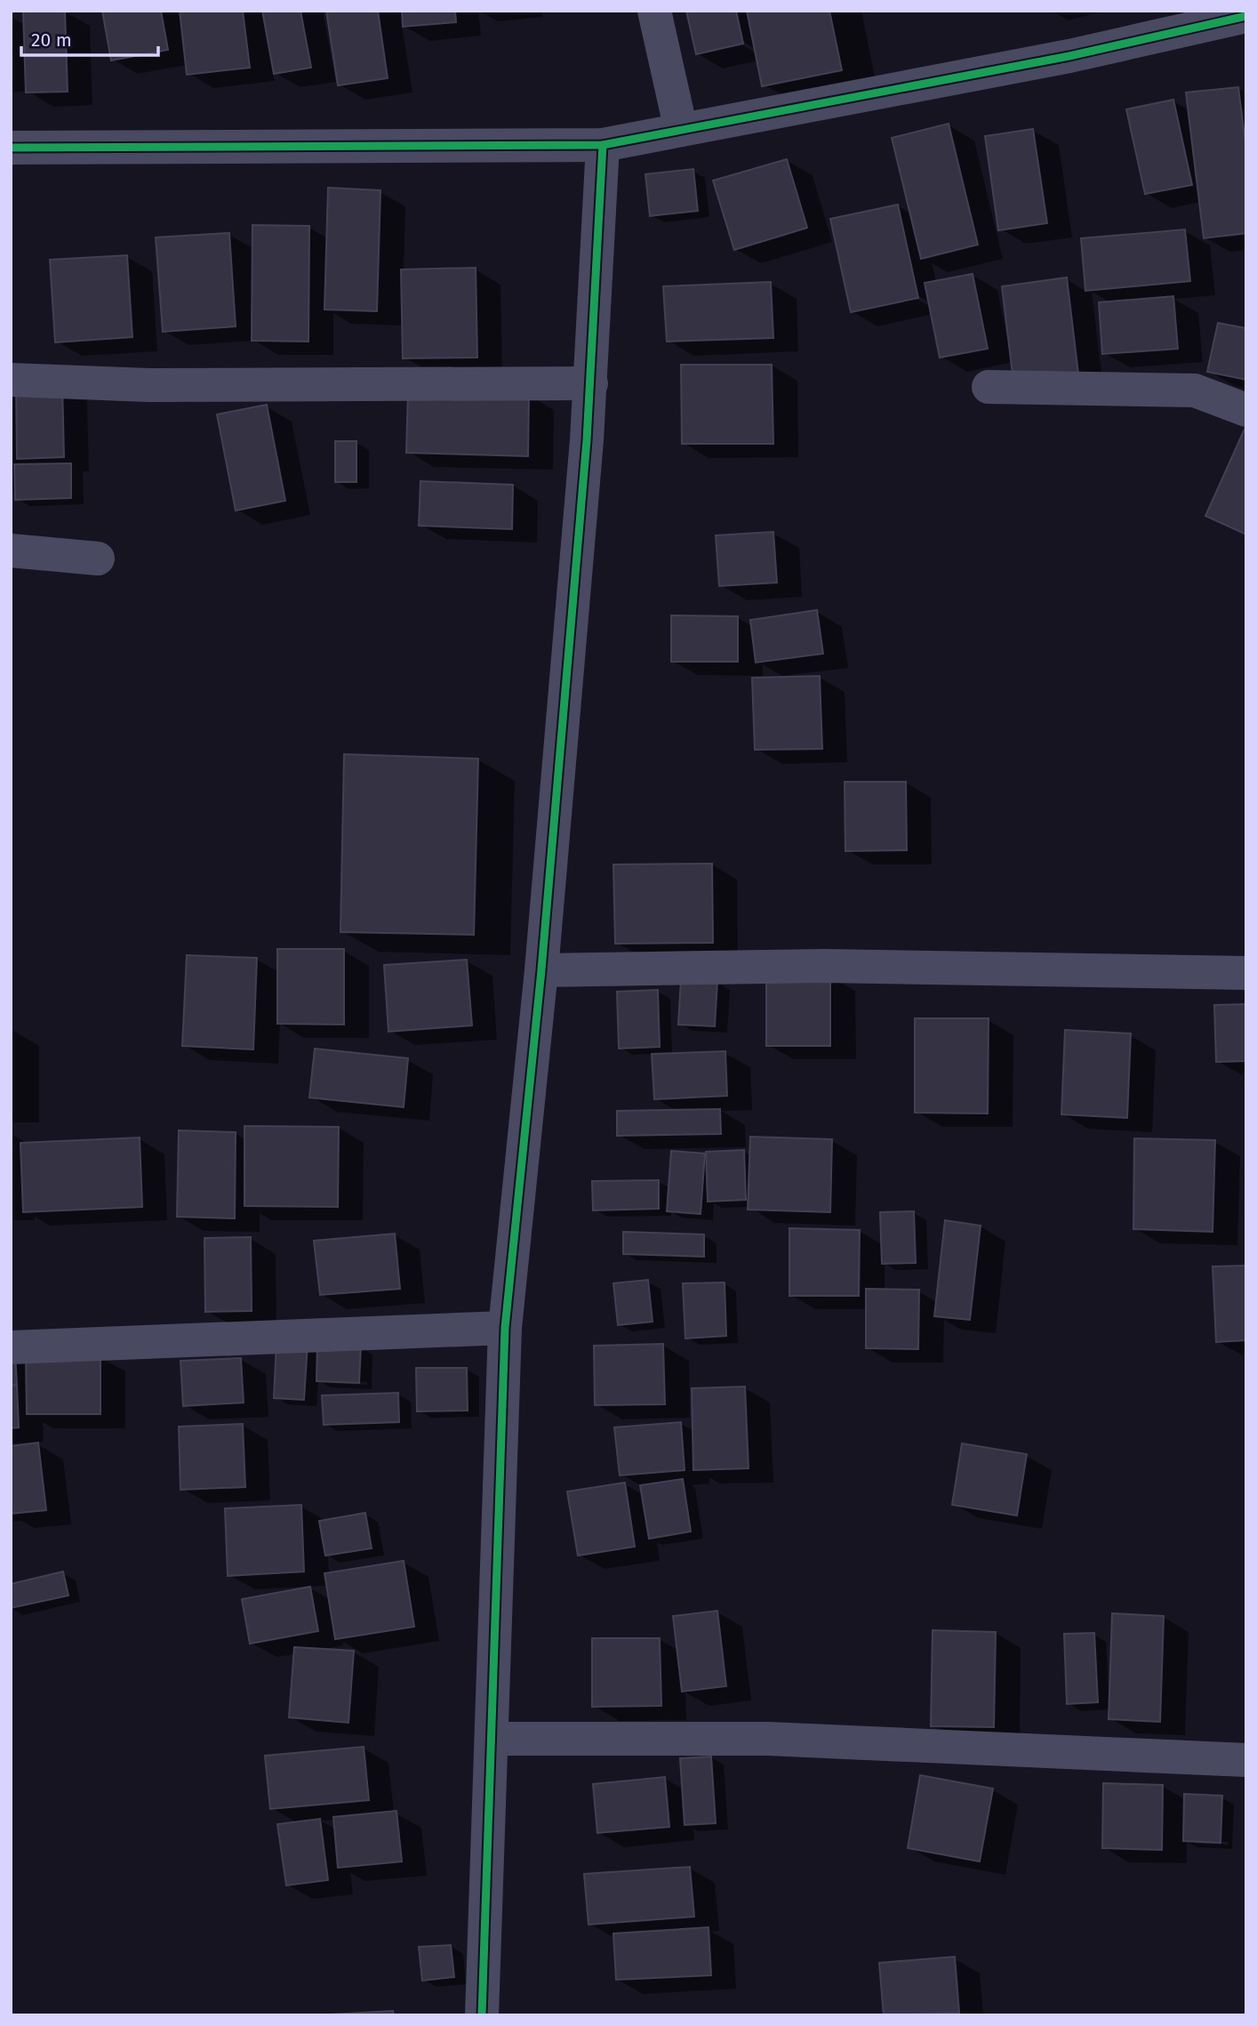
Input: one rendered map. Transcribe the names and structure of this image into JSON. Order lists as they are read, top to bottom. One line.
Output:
{"scale_bar":"20 m"}
